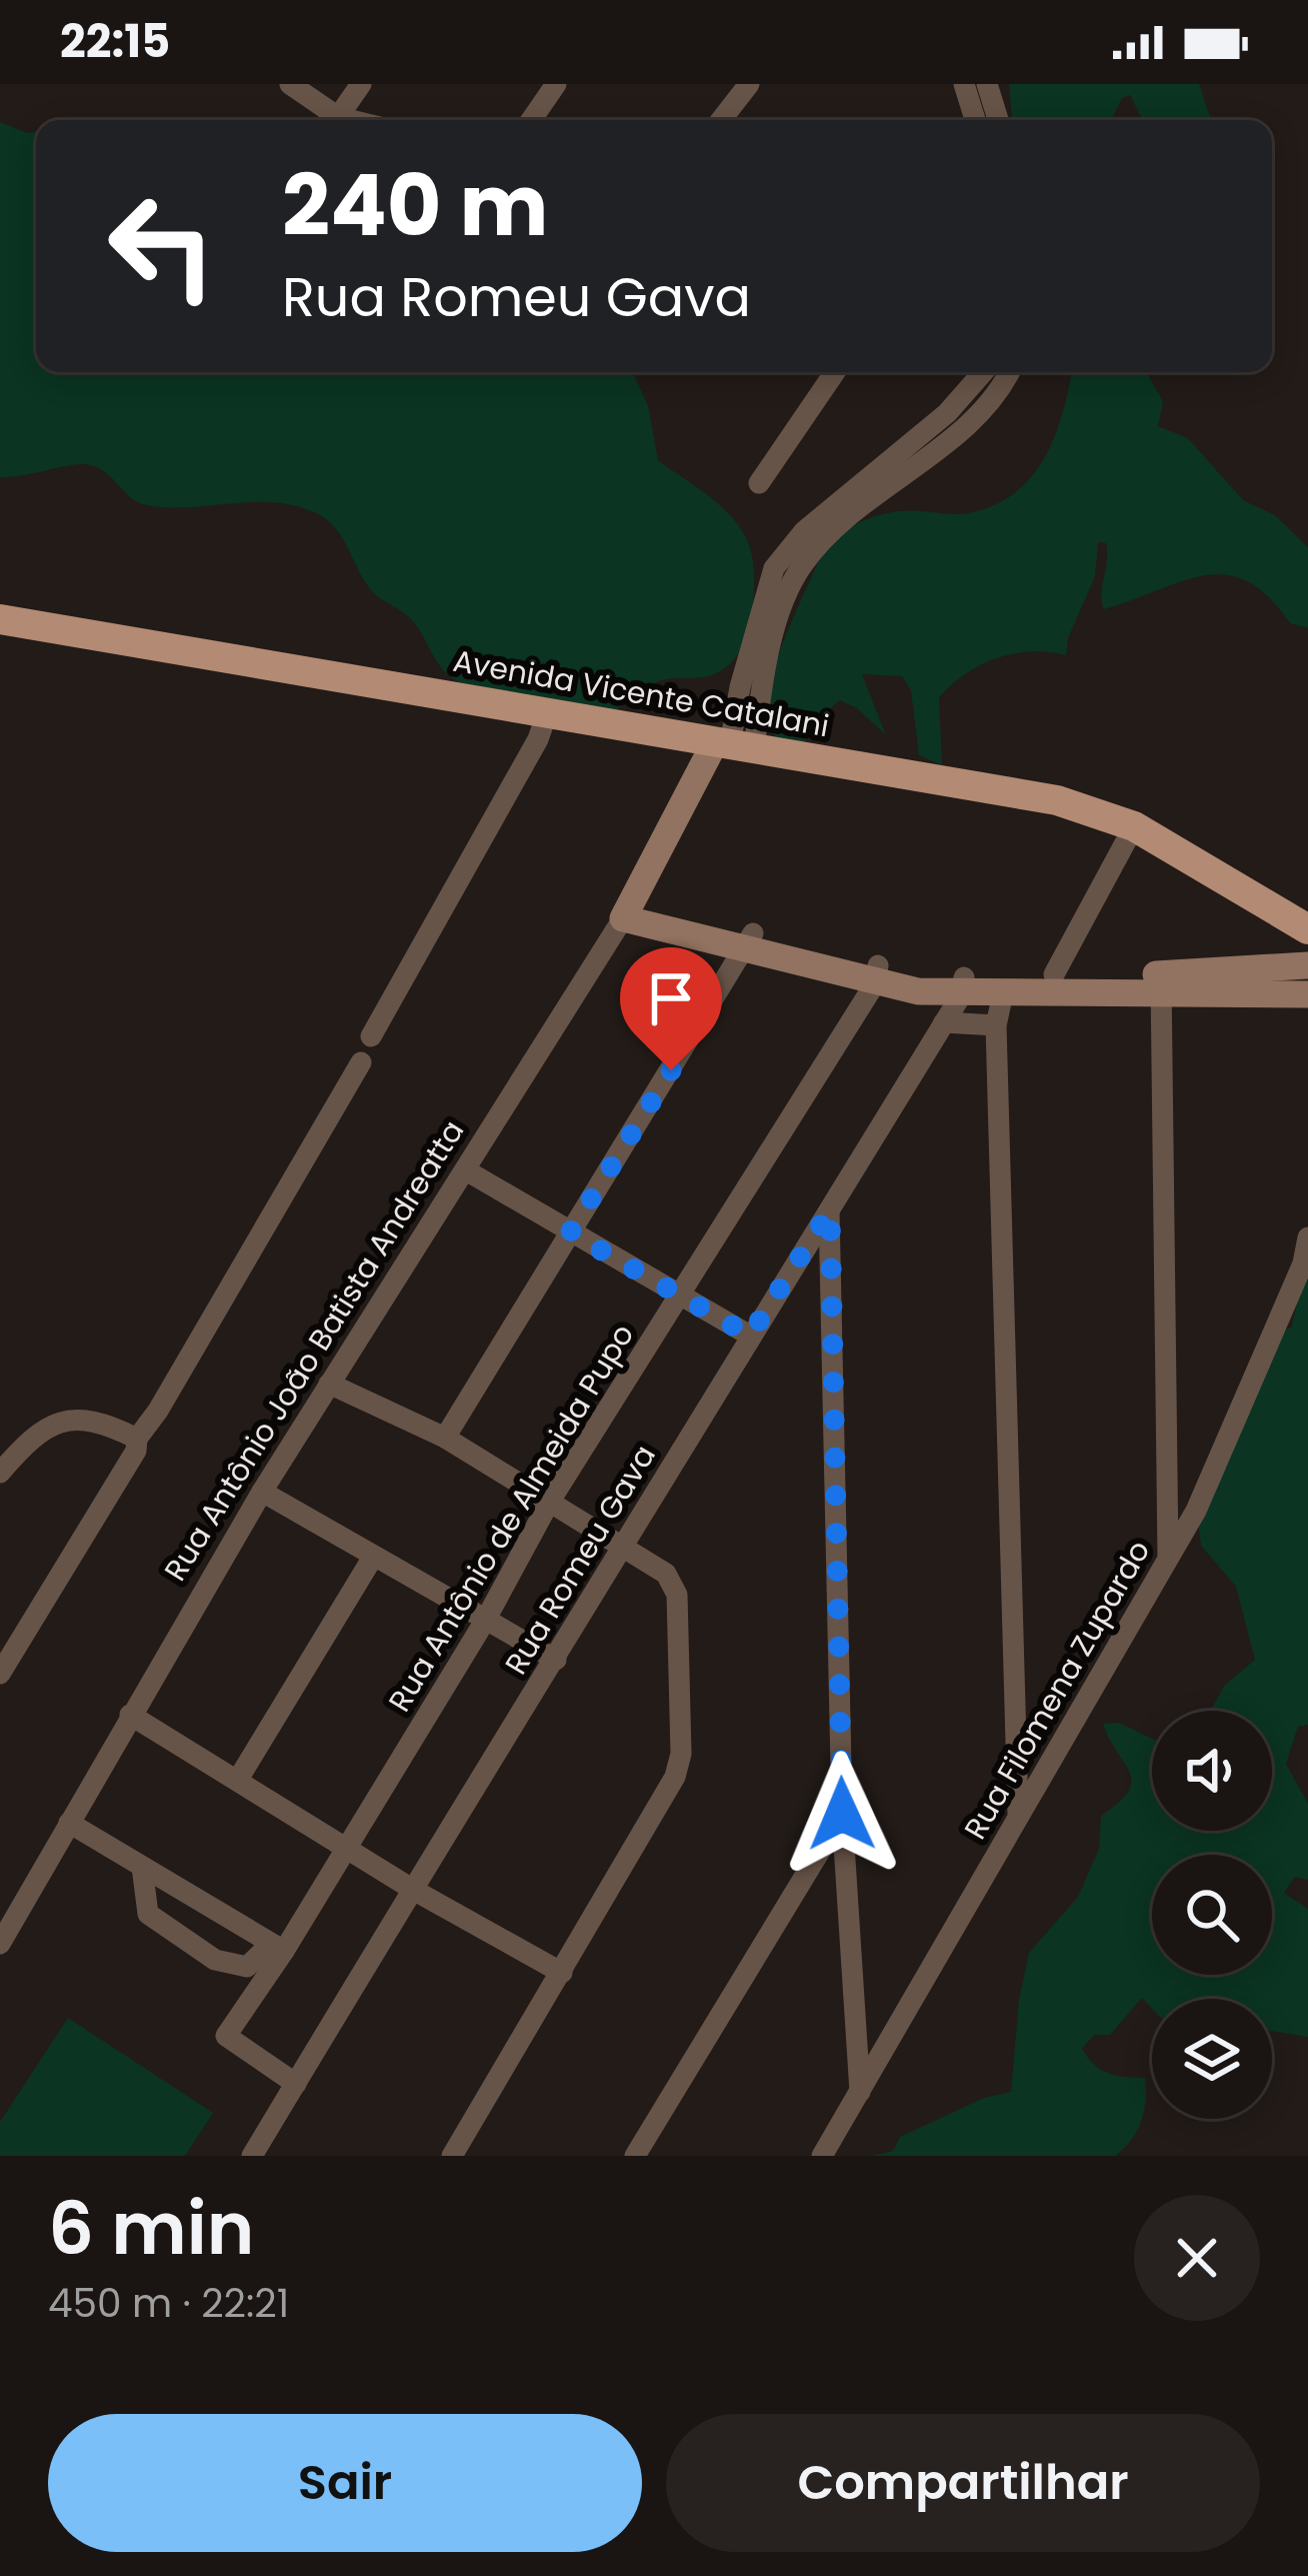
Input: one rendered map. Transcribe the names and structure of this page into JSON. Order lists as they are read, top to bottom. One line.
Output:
{"streets":{"main road":["Avenida Vicente Catalani"],"street":["Rua Antônio João Batista Andreatta","Rua Antônio de Almeida Pupo","Rua Romeu Gava","Rua Filomena Zupardo"]},"crossings":[["Avenida Vicente Catalani","Rua Antônio João Batista Andreatta"],["Rua Antônio de Almeida Pupo","Rua Romeu Gava"]],"page":{"status":"22:15","turn":["240 m","Rua Romeu Gava"],"heading":["6 min","450 m · 22:21"],"buttons":["Sair","Compartilhar"]}}
